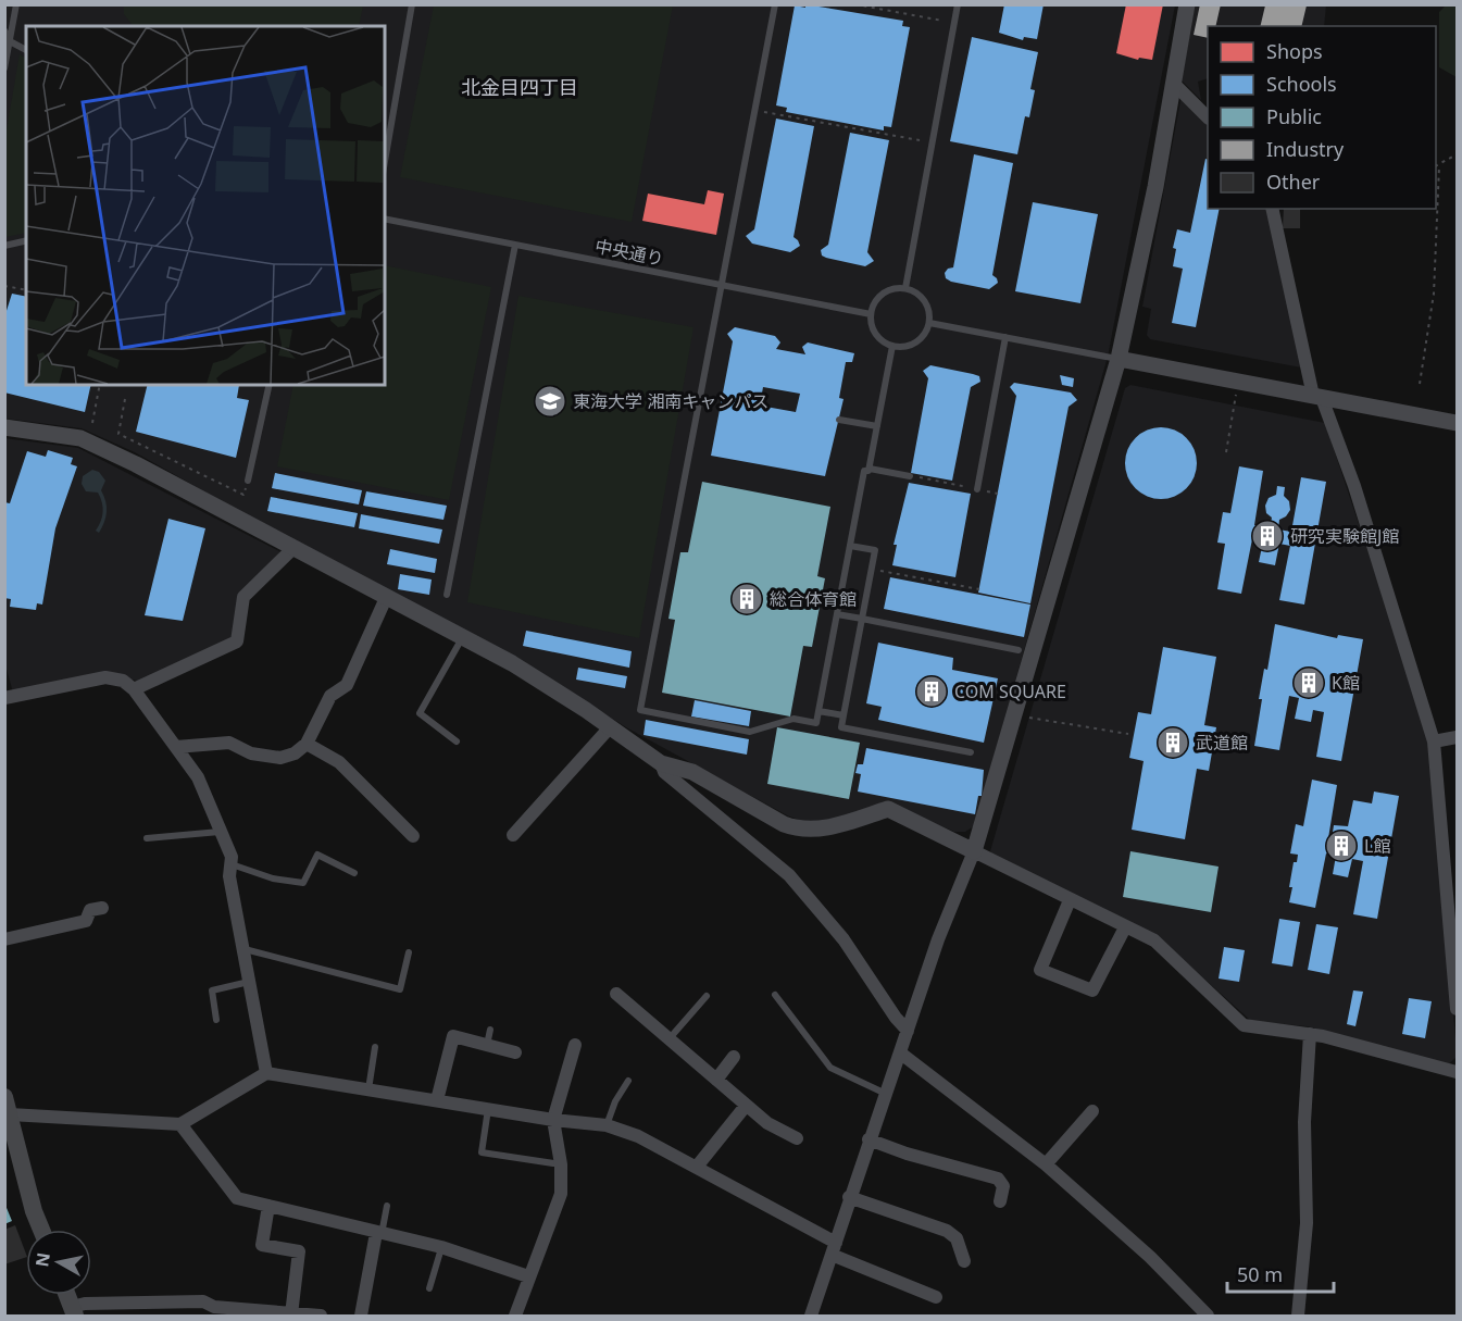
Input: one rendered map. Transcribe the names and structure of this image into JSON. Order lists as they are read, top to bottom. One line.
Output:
{"streets":{"lane":["中央通り"]},"districts":["北金目四丁目"],"places":{"school or university":["東海大学 湘南キャンパス"],"building":["研究実験館J館","総合体育館","K館","COM SQUARE","武道館","L館"]},"legend":["Shops","Schools","Public","Industry","Other"],"scale_bar":"50 m","north":"left"}
